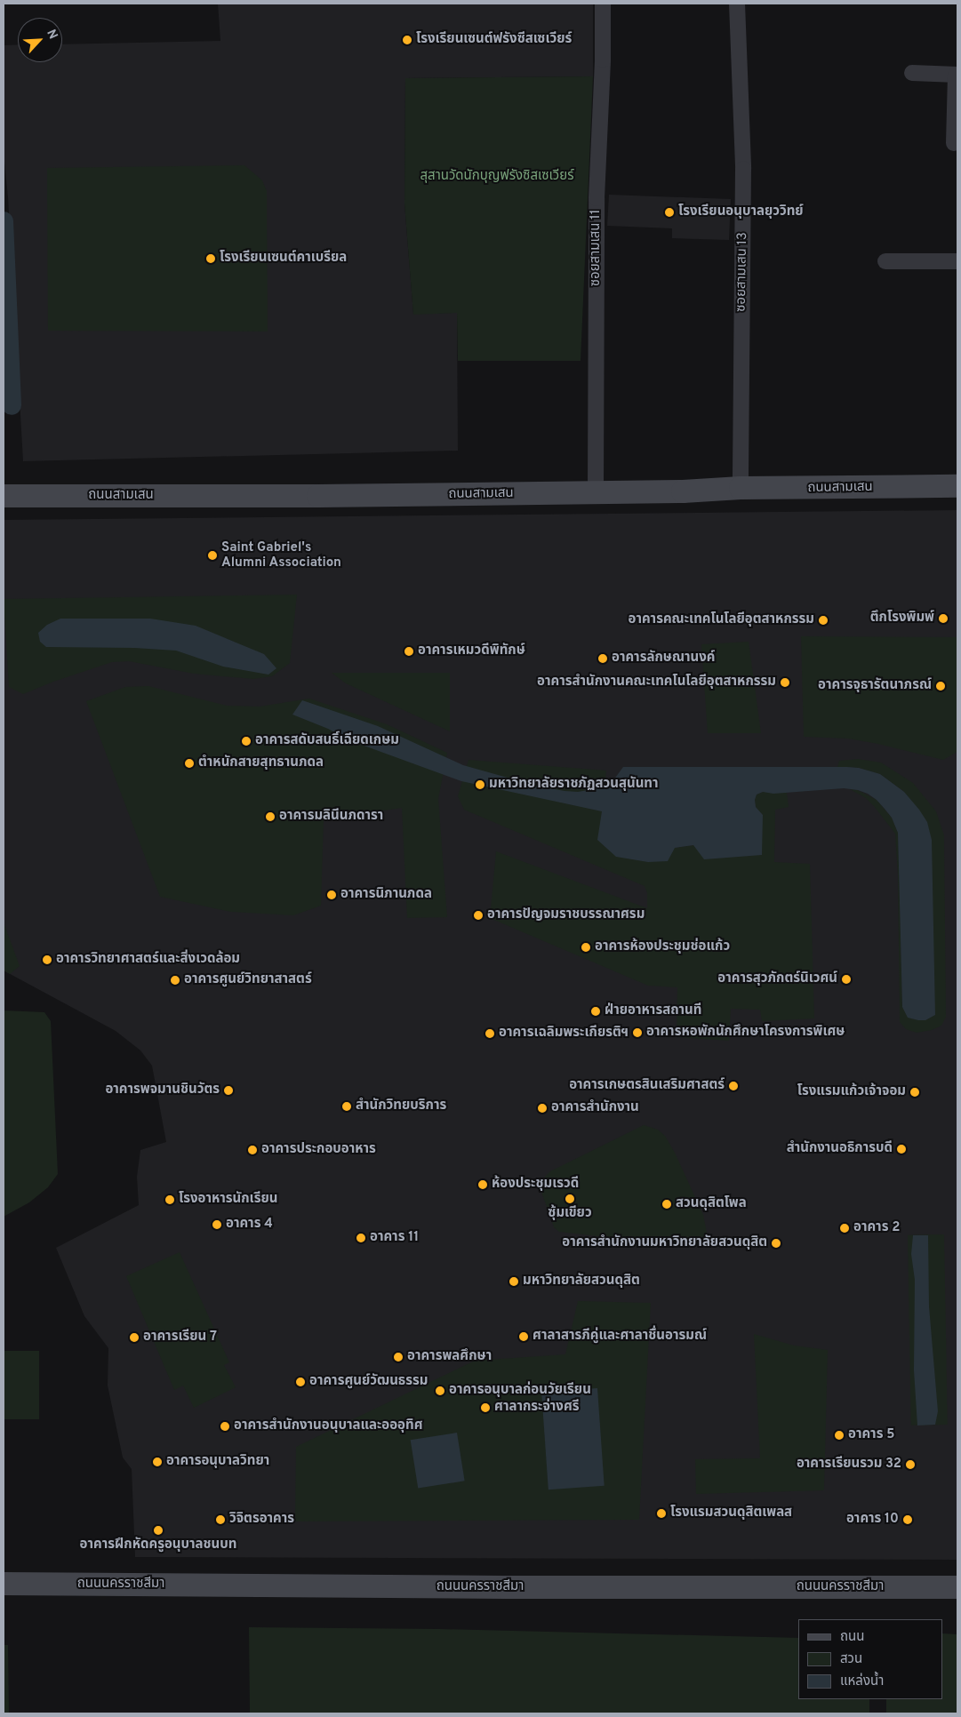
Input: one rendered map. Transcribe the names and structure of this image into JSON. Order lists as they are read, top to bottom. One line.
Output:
{"streets":{"main road":["ถนนสามเสน","ถนนนครราชสีมา"],"street":["ซอยสามเสน 11","ซอยสามเสน 13"]},"crossings":[["ซอยสามเสน 11","ถนนสามเสน"],["ซอยสามเสน 13","ถนนสามเสน"]],"parks":["สุสานวัดนักบุญฟรังซิสเซเวียร์"],"places":["โรงเรียนเซนต์ฟรังซีสเซเวียร์","โรงเรียนอนุบาลยุววิทย์","โรงเรียนเซนต์คาเบรียล","Saint Gabriel's Alumni Association","ตึกโรงพิมพ์","อาคารคณะเทคโนโลยีอุตสาหกรรม","อาคารเหมวดีพิทักษ์","อาคารลักษณานงค์","อาคารสำนักงานคณะเทคโนโลยีอุตสาหกรรม","อาคารจุธารัตนาภรณ์","อาคารสดับสนธิ์เฉียดเกษม","ตำหนักสายสุทธานภดล","มหาวิทยาลัยราชภัฏสวนสุนันทา","อาคารมลินีนภดารา","อาคารนิภานภดล","อาคารปัญจมราชบรรณาศรม","อาคารห้องประชุมช่อแก้ว","อาคารวิทยาศาสตร์และสิ่งเวดล้อม","อาคารสุวภักตร์นิเวศน์","อาคารศูนย์วิทยาสาสตร์","ฝ่ายอาหารสถานที","อาคารหอพักนักศึกษาโครงการพิเศษ","อาคารเฉลิมพระเกียรติฯ","อาคารเกษตรสินเสริมศาสตร์","อาคารพจมานชินวัตร","โรงแรมแก้วเจ้าจอม","สำนักวิทยบริการ","อาคารสำนักงาน","สำนักงานอธิการบดี","อาคารประกอบอาหาร","ห้องประชุมเรวดี","ซุ้มเขียว","โรงอาหารนักเรียน","สวนดุสิตโพล","อาคาร 4","อาคาร 2","อาคาร 11","อาคารสำนักงานมหาวิทยาลัยสวนดุสิต","มหาวิทยาลัยสวนดุสิต","ศาลาสารภีคู่และศาลาชื่นอารมณ์","อาคารเรียน 7","อาคารพลศึกษา","อาคารศูนย์วัฒนธรรม","อาคารอนุบาลก่อนวัยเรียน","ศาลากระจ่างศรี","อาคารสำนักงานอนุบาลและอออุทิศ","อาคาร 5","อาคารอนุบาลวิทยา","อาคารเรียนรวม 32","โรงแรมสวนดุสิตเพลส","วิจิตรอาคาร","อาคาร 10","อาคารฝึกหัดครูอนุบาลชนบท"],"legend":["ถนน","สวน","แหล่งน้ำ"],"north":"top right"}
